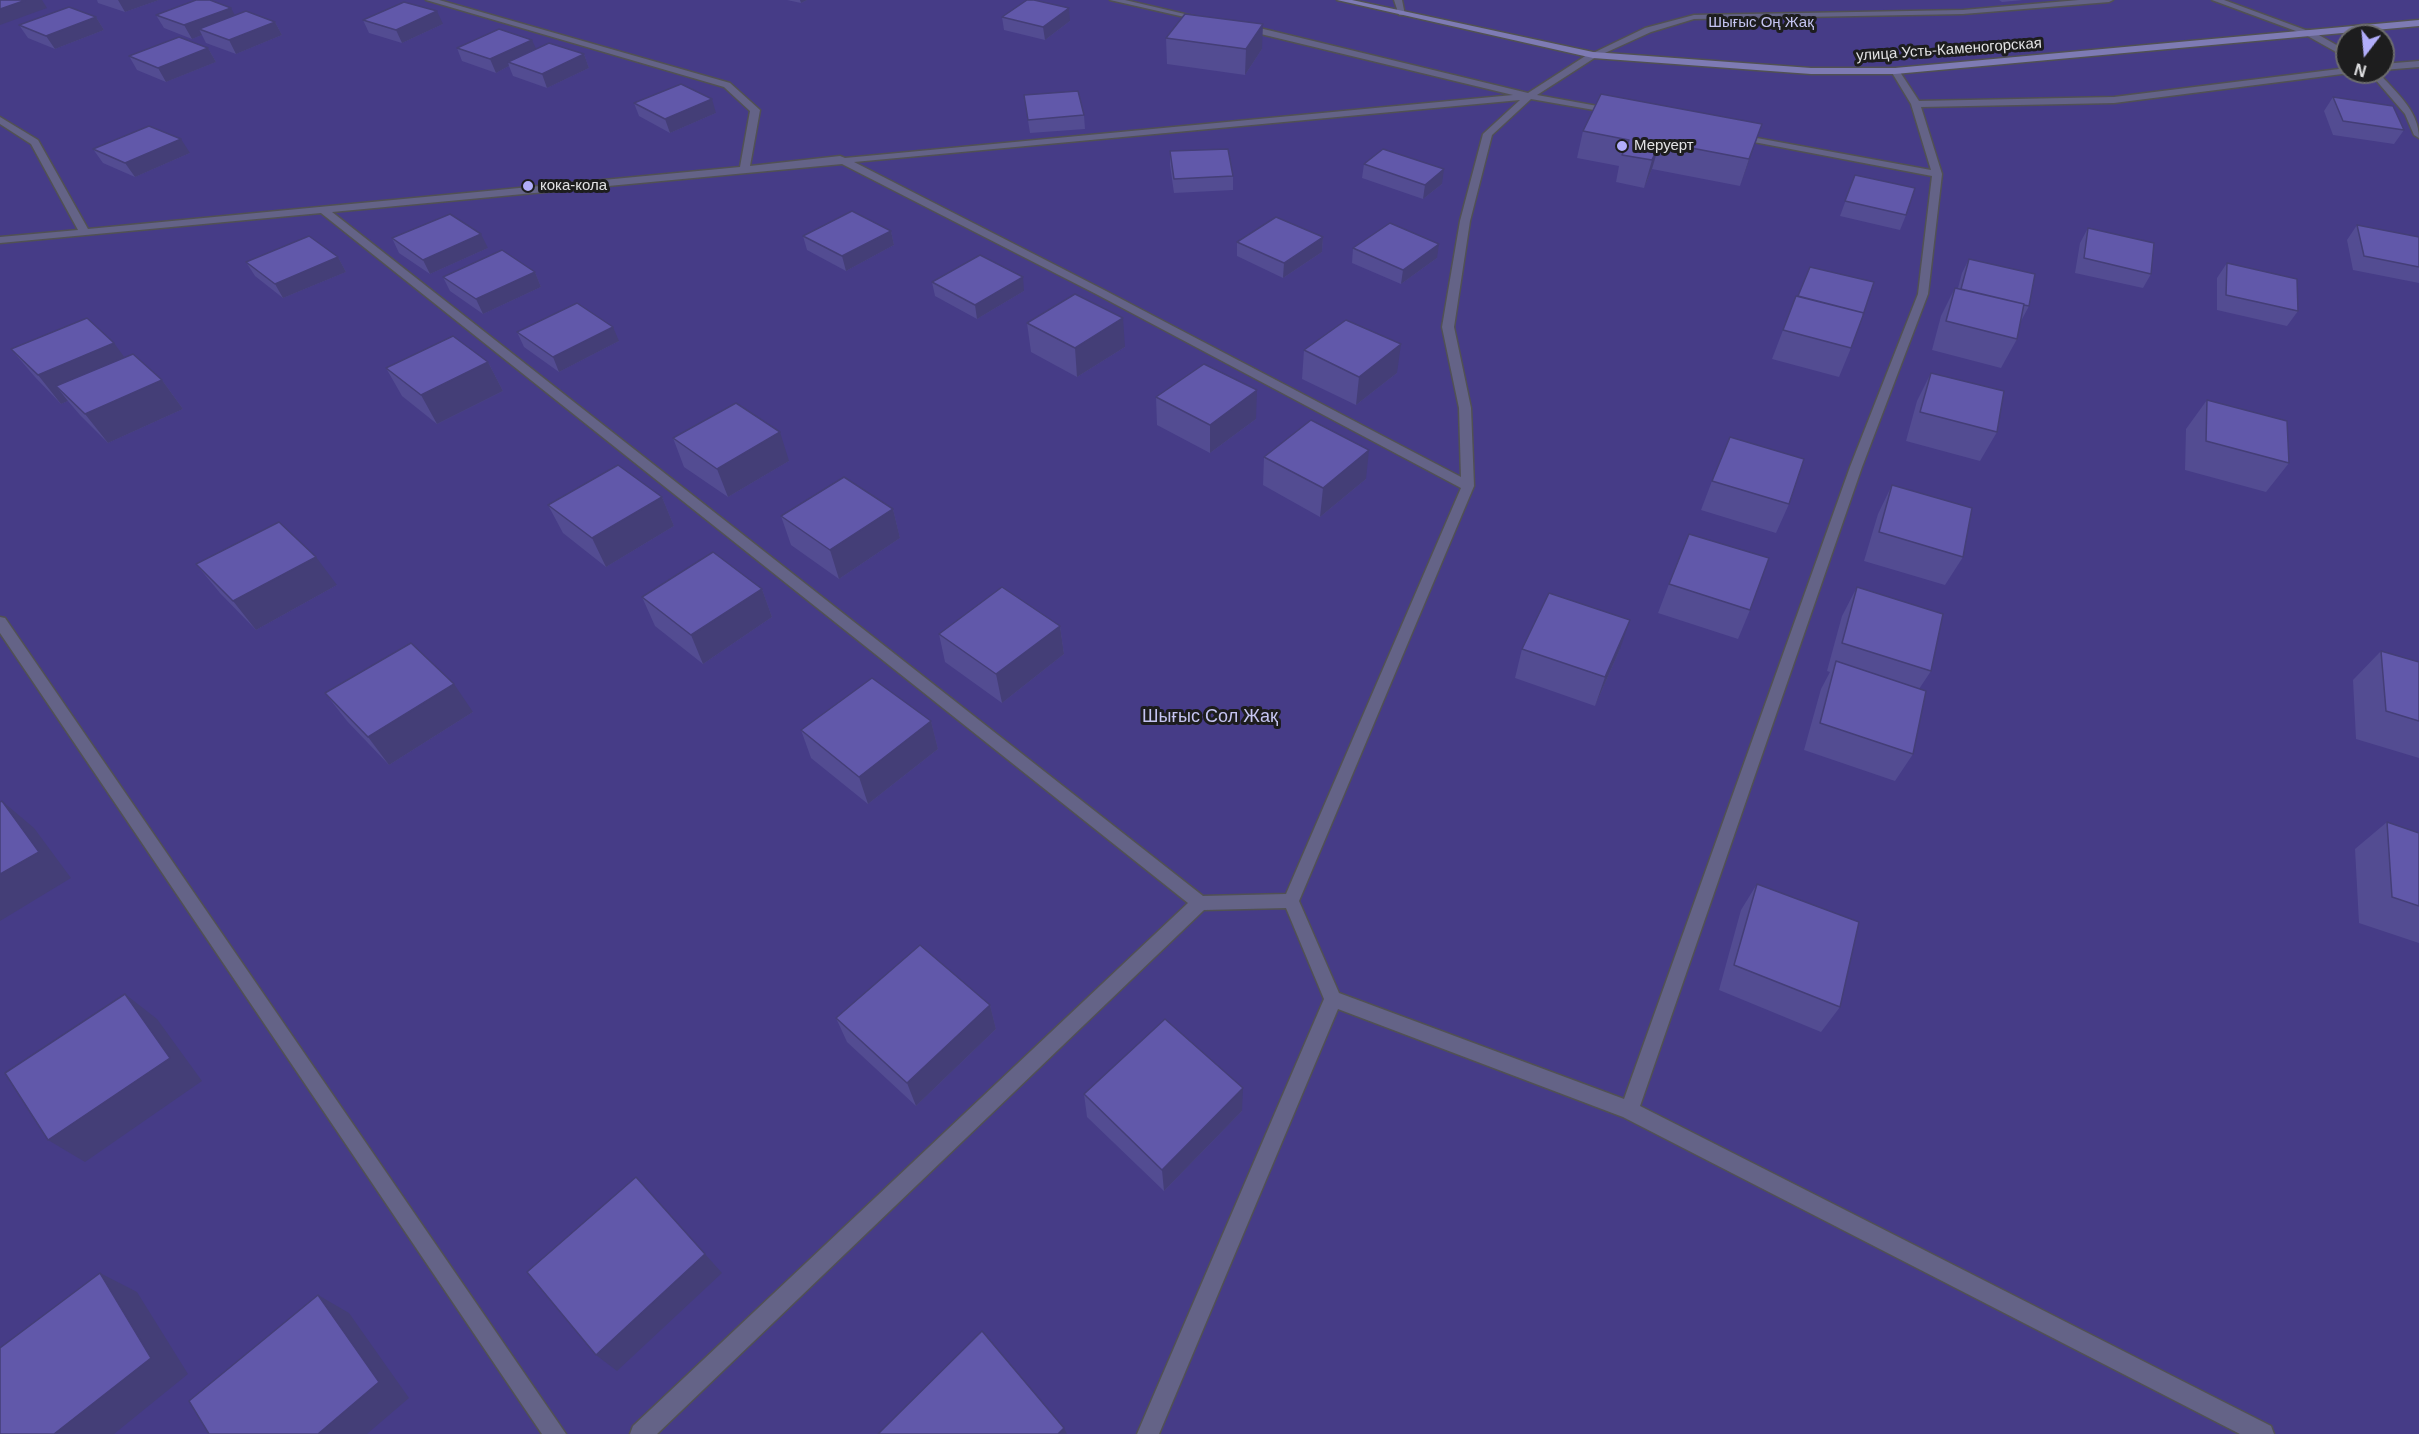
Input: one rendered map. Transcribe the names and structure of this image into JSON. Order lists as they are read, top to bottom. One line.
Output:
{"streets":{"street":["улица Усть-Каменогорская"]},"parks":["Шығыс Оң Жақ","Шығыс Сол Жақ"],"places":["Меруерт","кока-кола"],"north":"bottom"}
